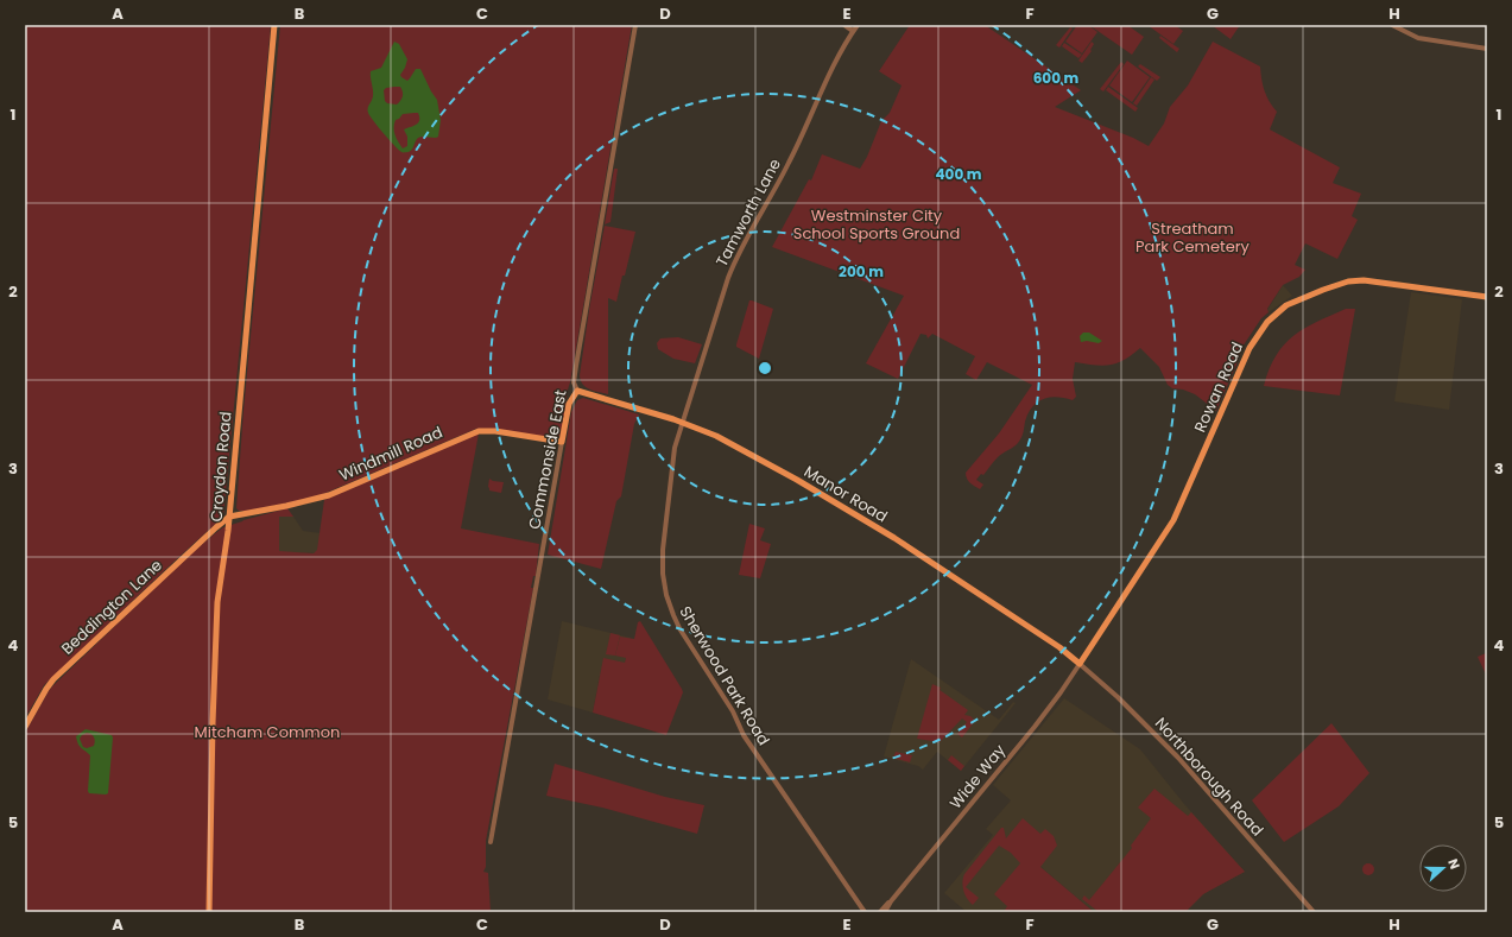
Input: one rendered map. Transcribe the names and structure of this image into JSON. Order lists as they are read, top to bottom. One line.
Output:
{"streets":{"main road":["Rowan Road","Windmill Road","Commonside East","Croydon Road","Manor Road","Beddington Lane"],"street":["Tamworth Lane","Sherwood Park Road","Wide Way","Northborough Road"]},"crossings":[["Tamworth Lane","Manor Road"],["Tamworth Lane","Sherwood Park Road"],["Rowan Road","Manor Road"],["Rowan Road","Wide Way"],["Rowan Road","Northborough Road"],["Windmill Road","Commonside East"],["Windmill Road","Croydon Road"],["Windmill Road","Beddington Lane"],["Commonside East","Manor Road"],["Croydon Road","Beddington Lane"],["Manor Road","Sherwood Park Road"],["Manor Road","Wide Way"],["Manor Road","Northborough Road"],["Wide Way","Northborough Road"]],"parks":["Westminster City School Sports Ground","Streatham Park Cemetery","Mitcham Common"],"north":"right","grid":{"columns":["A","B","C","D","E","F","G","H"],"rows":["1","2","3","4","5"]},"rings":["600 m","400 m","200 m"]}
